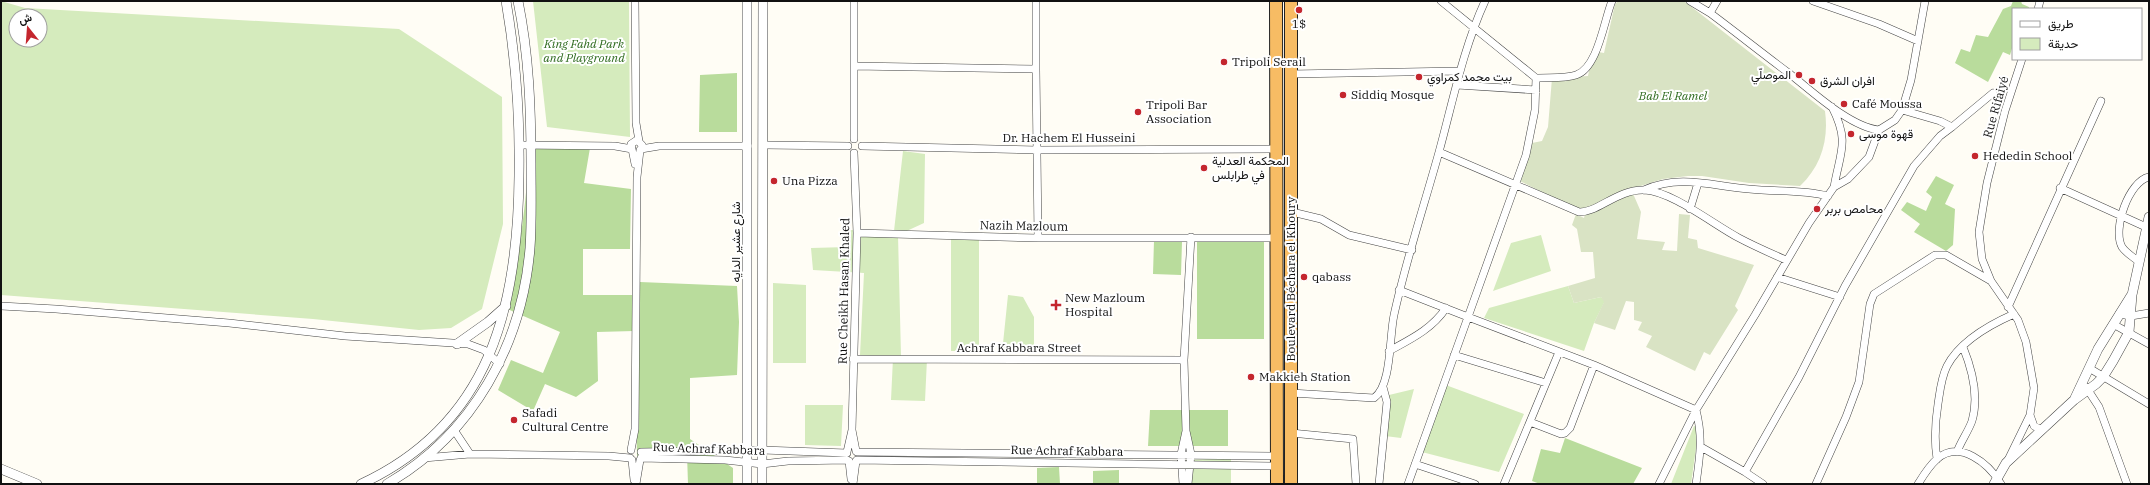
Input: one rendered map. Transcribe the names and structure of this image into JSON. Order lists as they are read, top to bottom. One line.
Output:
{"streets":{"highway":["Boulevard Béchara el Khoury"],"street":["Rue Rifaiyé","Dr. Hachem El Husseini","Nazih Mazloum","شارع عشير الدايه","Rue Cheikh Hasan Khaled","Achraf Kabbara Street","Rue Achraf Kabbara"]},"crossings":[["Dr. Hachem El Husseini","Boulevard Béchara el Khoury"],["Dr. Hachem El Husseini","Rue Cheikh Hasan Khaled"],["Nazih Mazloum","Boulevard Béchara el Khoury"],["Nazih Mazloum","Rue Cheikh Hasan Khaled"],["شارع عشير الدايه","Rue Achraf Kabbara"],["Boulevard Béchara el Khoury","Rue Achraf Kabbara"],["Rue Cheikh Hasan Khaled","Achraf Kabbara Street"],["Rue Cheikh Hasan Khaled","Rue Achraf Kabbara"]],"parks":["King Fahd Park and Playground","Bab El Ramel"],"places":{"other":["1$","Tripoli Serail","الموصلّي","بيت محمد كمراوي","افران الشرق","Siddiq Mosque","Café Moussa","Tripoli Bar Association","قهوة موسى","Hededin School","المحكمة العدلية في طرابلس","Una Pizza","محامص بربر","qabass","Makkieh Station","Safadi Cultural Centre"],"health":["New Mazloum Hospital"]},"legend":["طريق","حديقة"],"north":"top"}
